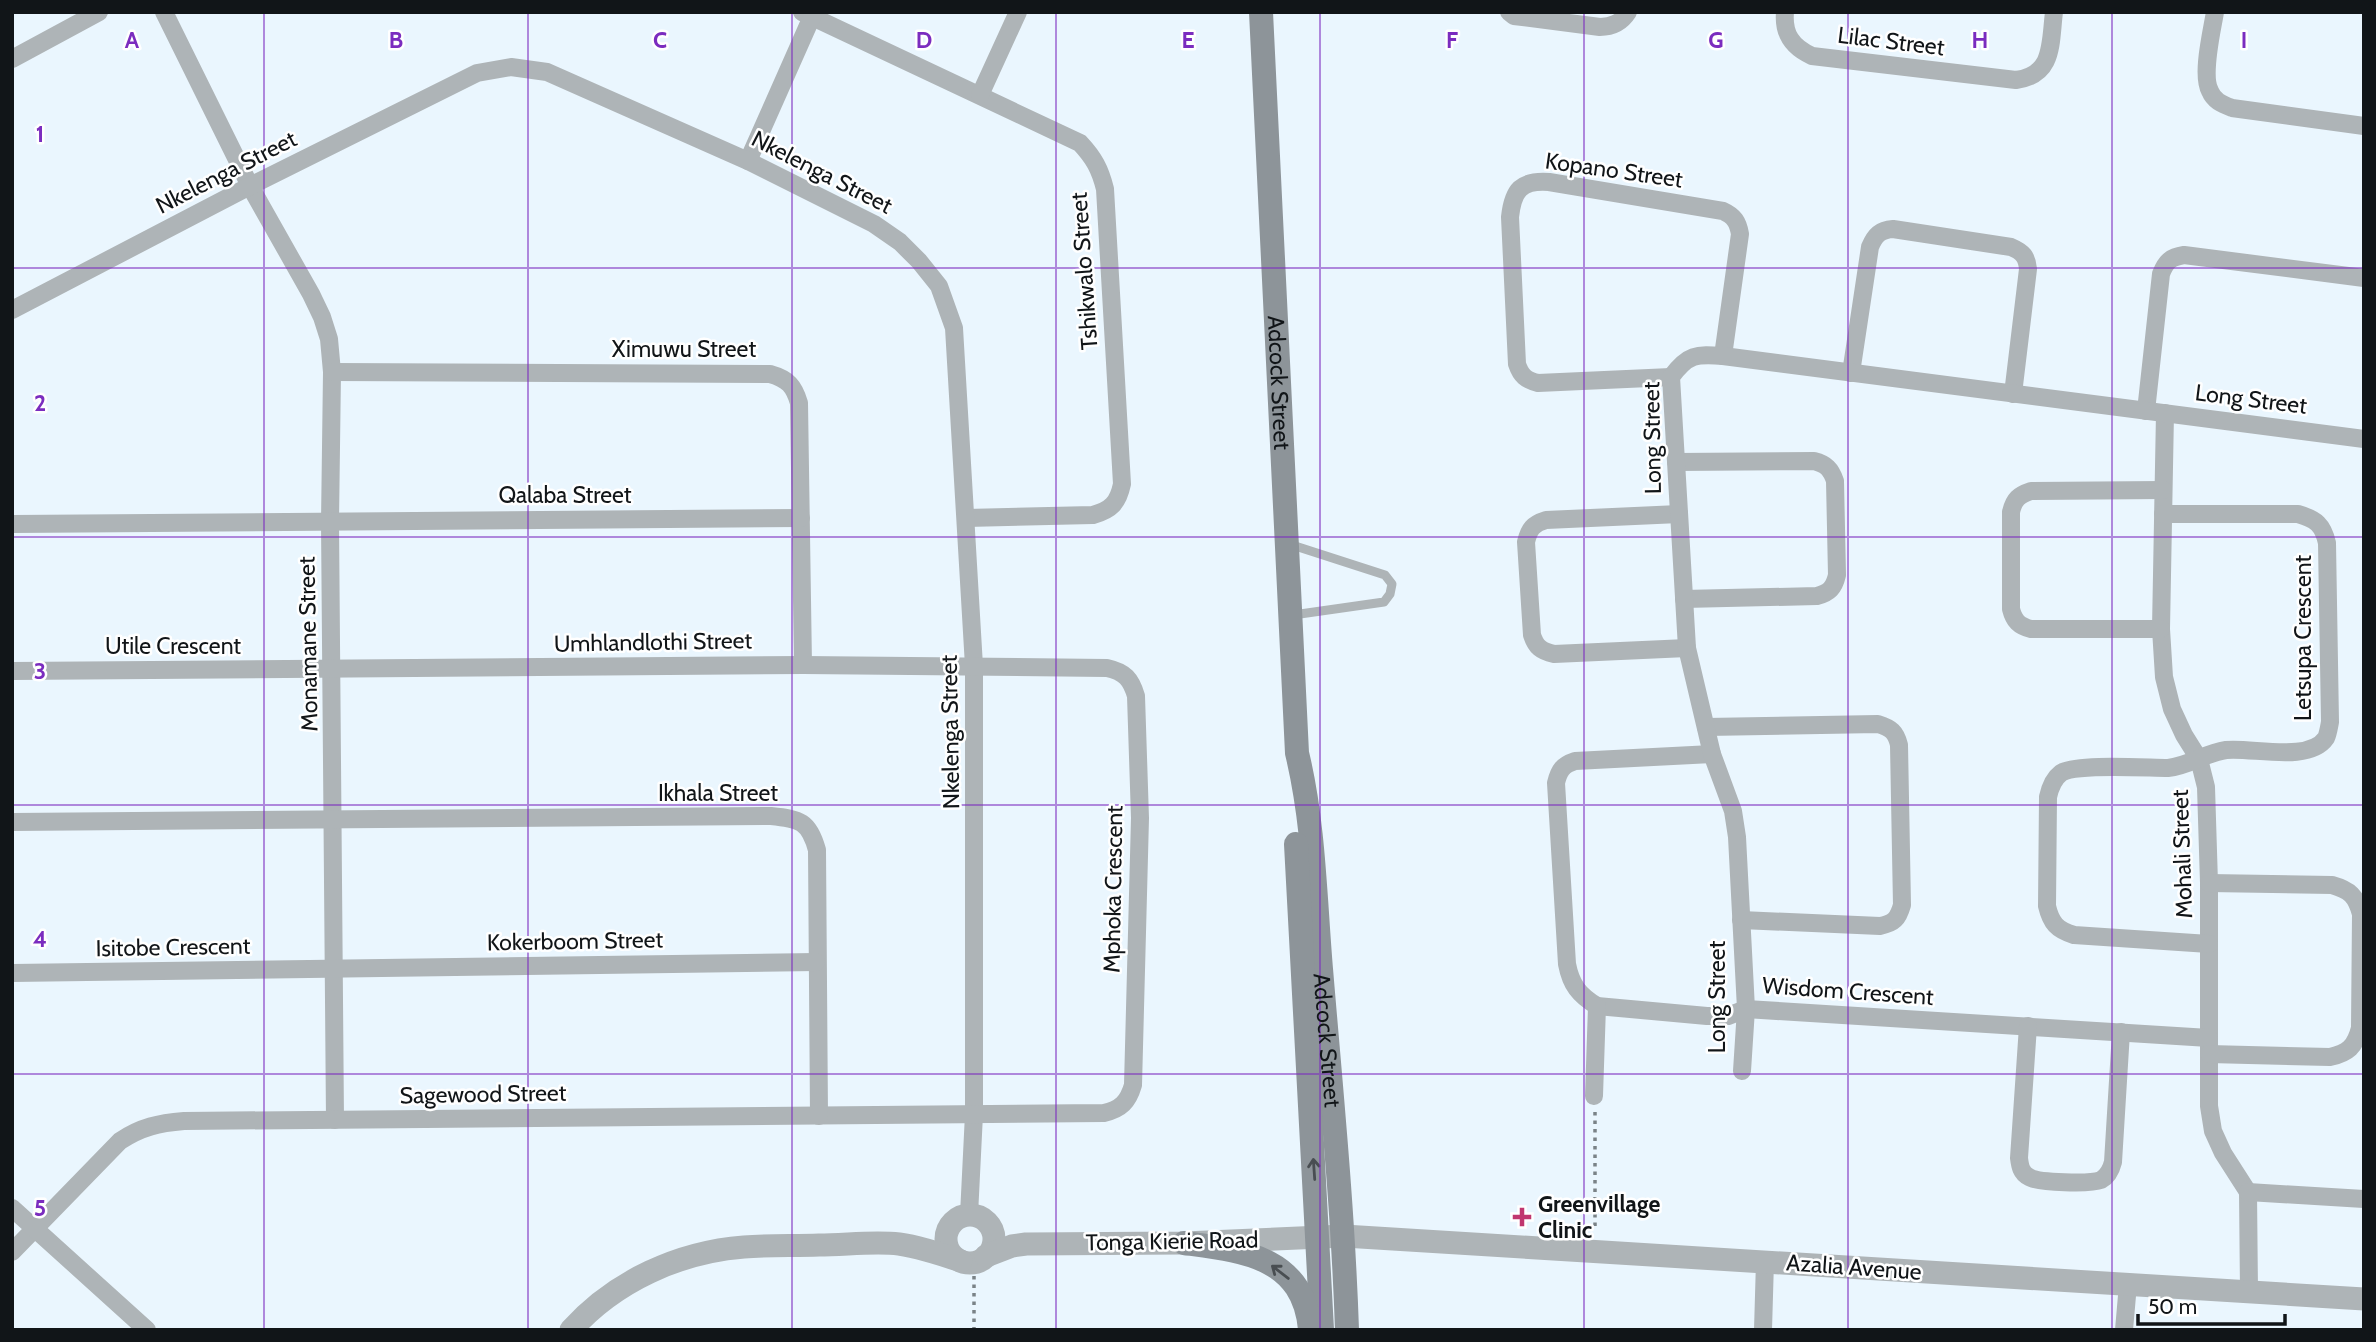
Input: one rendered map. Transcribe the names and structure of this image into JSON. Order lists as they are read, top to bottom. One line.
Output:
{"streets":{"main road":["Adcock Street"],"street":["Lilac Street","Kopano Street","Nkelenga Street","Tshikwalo Street","Ximuwu Street","Long Street","Qalaba Street","Letsupa Crescent","Umhlandlothi Street","Monamane Street","Utile Crescent","Ikhala Street","Mohali Street","Mphoka Crescent","Kokerboom Street","Isitobe Crescent","Wisdom Crescent","Sagewood Street","Tonga Kierie Road","Azalia Avenue"]},"crossings":[["Kopano Street","Long Street"],["Nkelenga Street","Tshikwalo Street"],["Nkelenga Street","Umhlandlothi Street"],["Nkelenga Street","Monamane Street"],["Nkelenga Street","Mphoka Crescent"],["Nkelenga Street","Sagewood Street"],["Nkelenga Street","Tonga Kierie Road"],["Ximuwu Street","Qalaba Street"],["Ximuwu Street","Umhlandlothi Street"],["Ximuwu Street","Monamane Street"],["Adcock Street","Tonga Kierie Road"],["Adcock Street","Azalia Avenue"],["Long Street","Mohali Street"],["Long Street","Wisdom Crescent"],["Qalaba Street","Monamane Street"],["Letsupa Crescent","Mohali Street"],["Umhlandlothi Street","Monamane Street"],["Umhlandlothi Street","Utile Crescent"],["Umhlandlothi Street","Mphoka Crescent"],["Monamane Street","Utile Crescent"],["Monamane Street","Ikhala Street"],["Monamane Street","Kokerboom Street"],["Monamane Street","Isitobe Crescent"],["Monamane Street","Sagewood Street"],["Ikhala Street","Kokerboom Street"],["Ikhala Street","Sagewood Street"],["Mohali Street","Wisdom Crescent"],["Mphoka Crescent","Sagewood Street"],["Kokerboom Street","Isitobe Crescent"],["Tonga Kierie Road","Azalia Avenue"]],"places":{"health":["Greenvillage Clinic"]},"scale_bar":"50 m","grid":{"columns":["A","B","C","D","E","F","G","H","I"],"rows":["1","2","3","4","5"]}}
